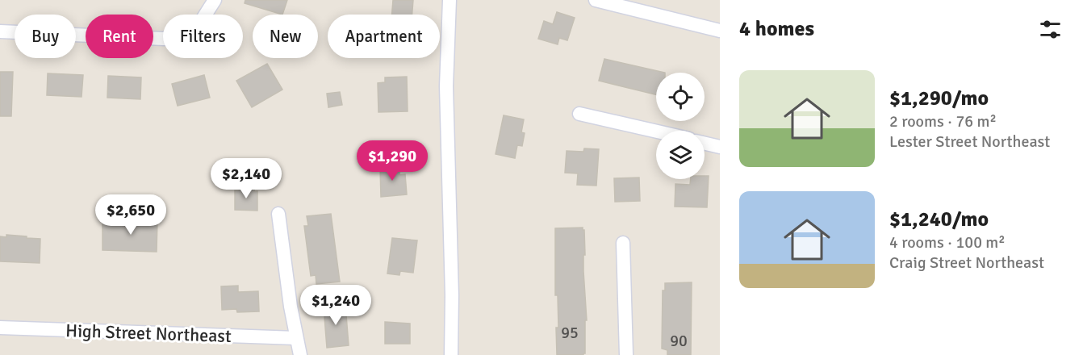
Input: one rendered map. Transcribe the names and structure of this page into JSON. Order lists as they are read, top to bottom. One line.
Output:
{"streets":{"street":["High Street Northeast"]},"house_numbers":["95","90"],"page":{"heading":"4 homes","chip":["Buy","Rent","Filters","New","Apartment"],"list":[{"name":"$1,290/mo","note":"2 rooms · 76 m² · Lester Street Northeast"},{"name":"$1,240/mo","note":"4 rooms · 100 m² · Craig Street Northeast"}],"price":["$1,290","$2,140","$2,650","$1,240"]}}
